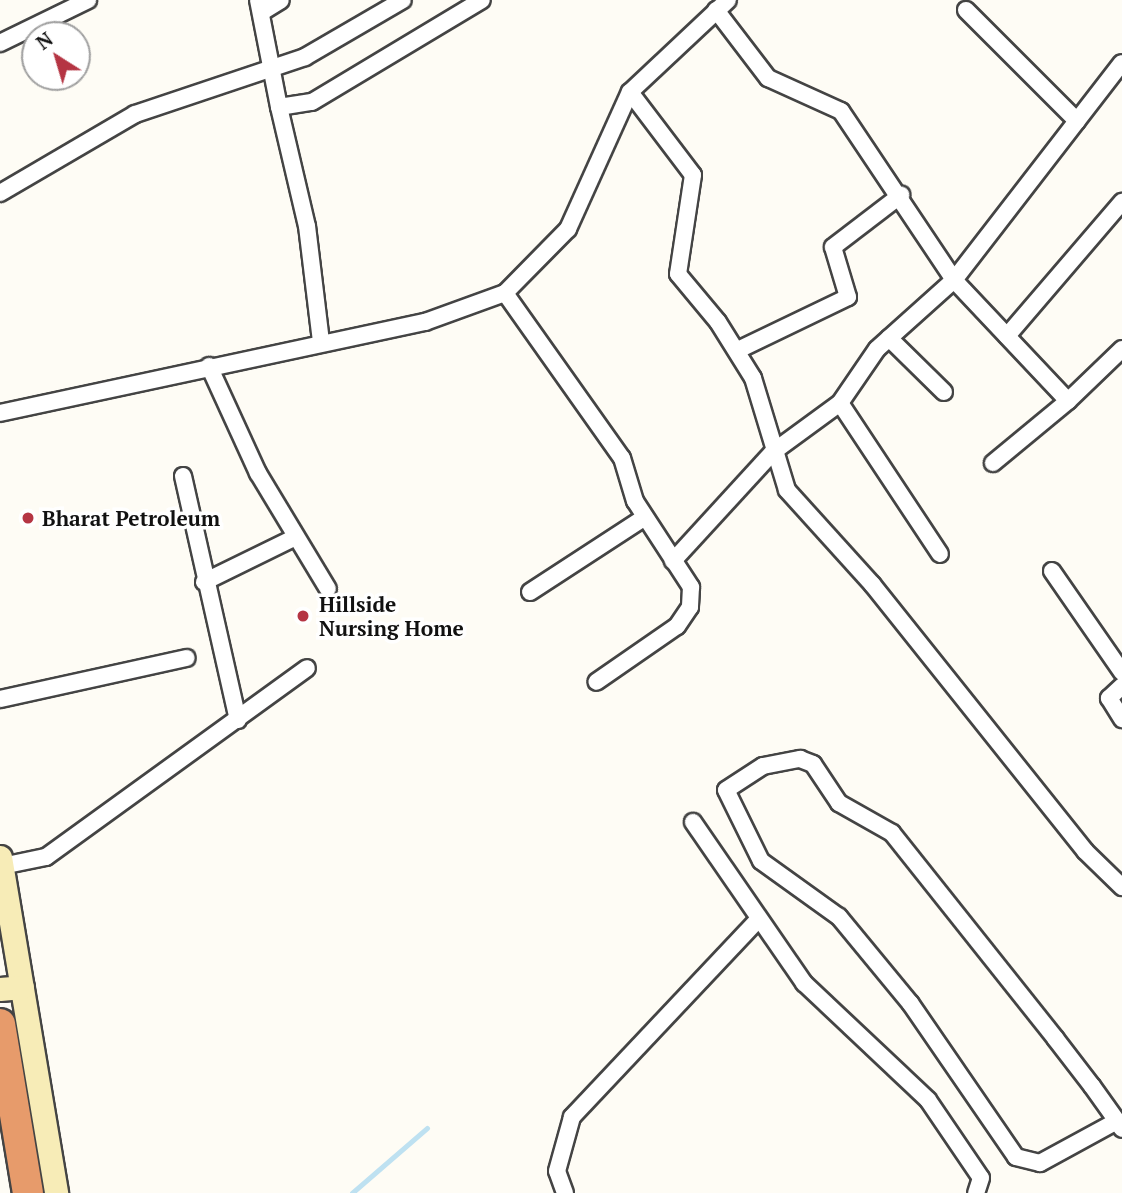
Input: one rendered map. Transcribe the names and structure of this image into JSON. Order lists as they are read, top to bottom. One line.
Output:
{"places":["Bharat Petroleum","Hillside Nursing Home"],"north":"top left"}
